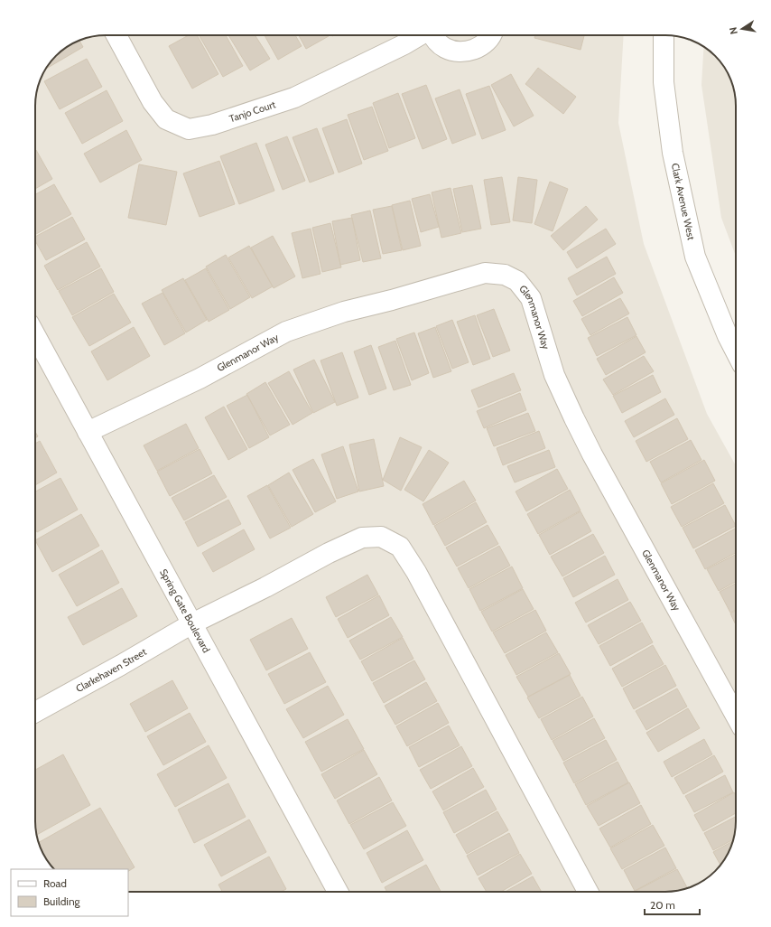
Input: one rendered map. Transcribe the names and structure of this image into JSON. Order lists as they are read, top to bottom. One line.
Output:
{"streets":{"street":["Tanjo Court","Clark Avenue West","Glenmanor Way","Spring Gate Boulevard","Clarkehaven Street"]},"crossings":[["Glenmanor Way","Spring Gate Boulevard"],["Spring Gate Boulevard","Clarkehaven Street"]],"legend":["Road","Building"],"scale_bar":"20 m","north":"left"}
